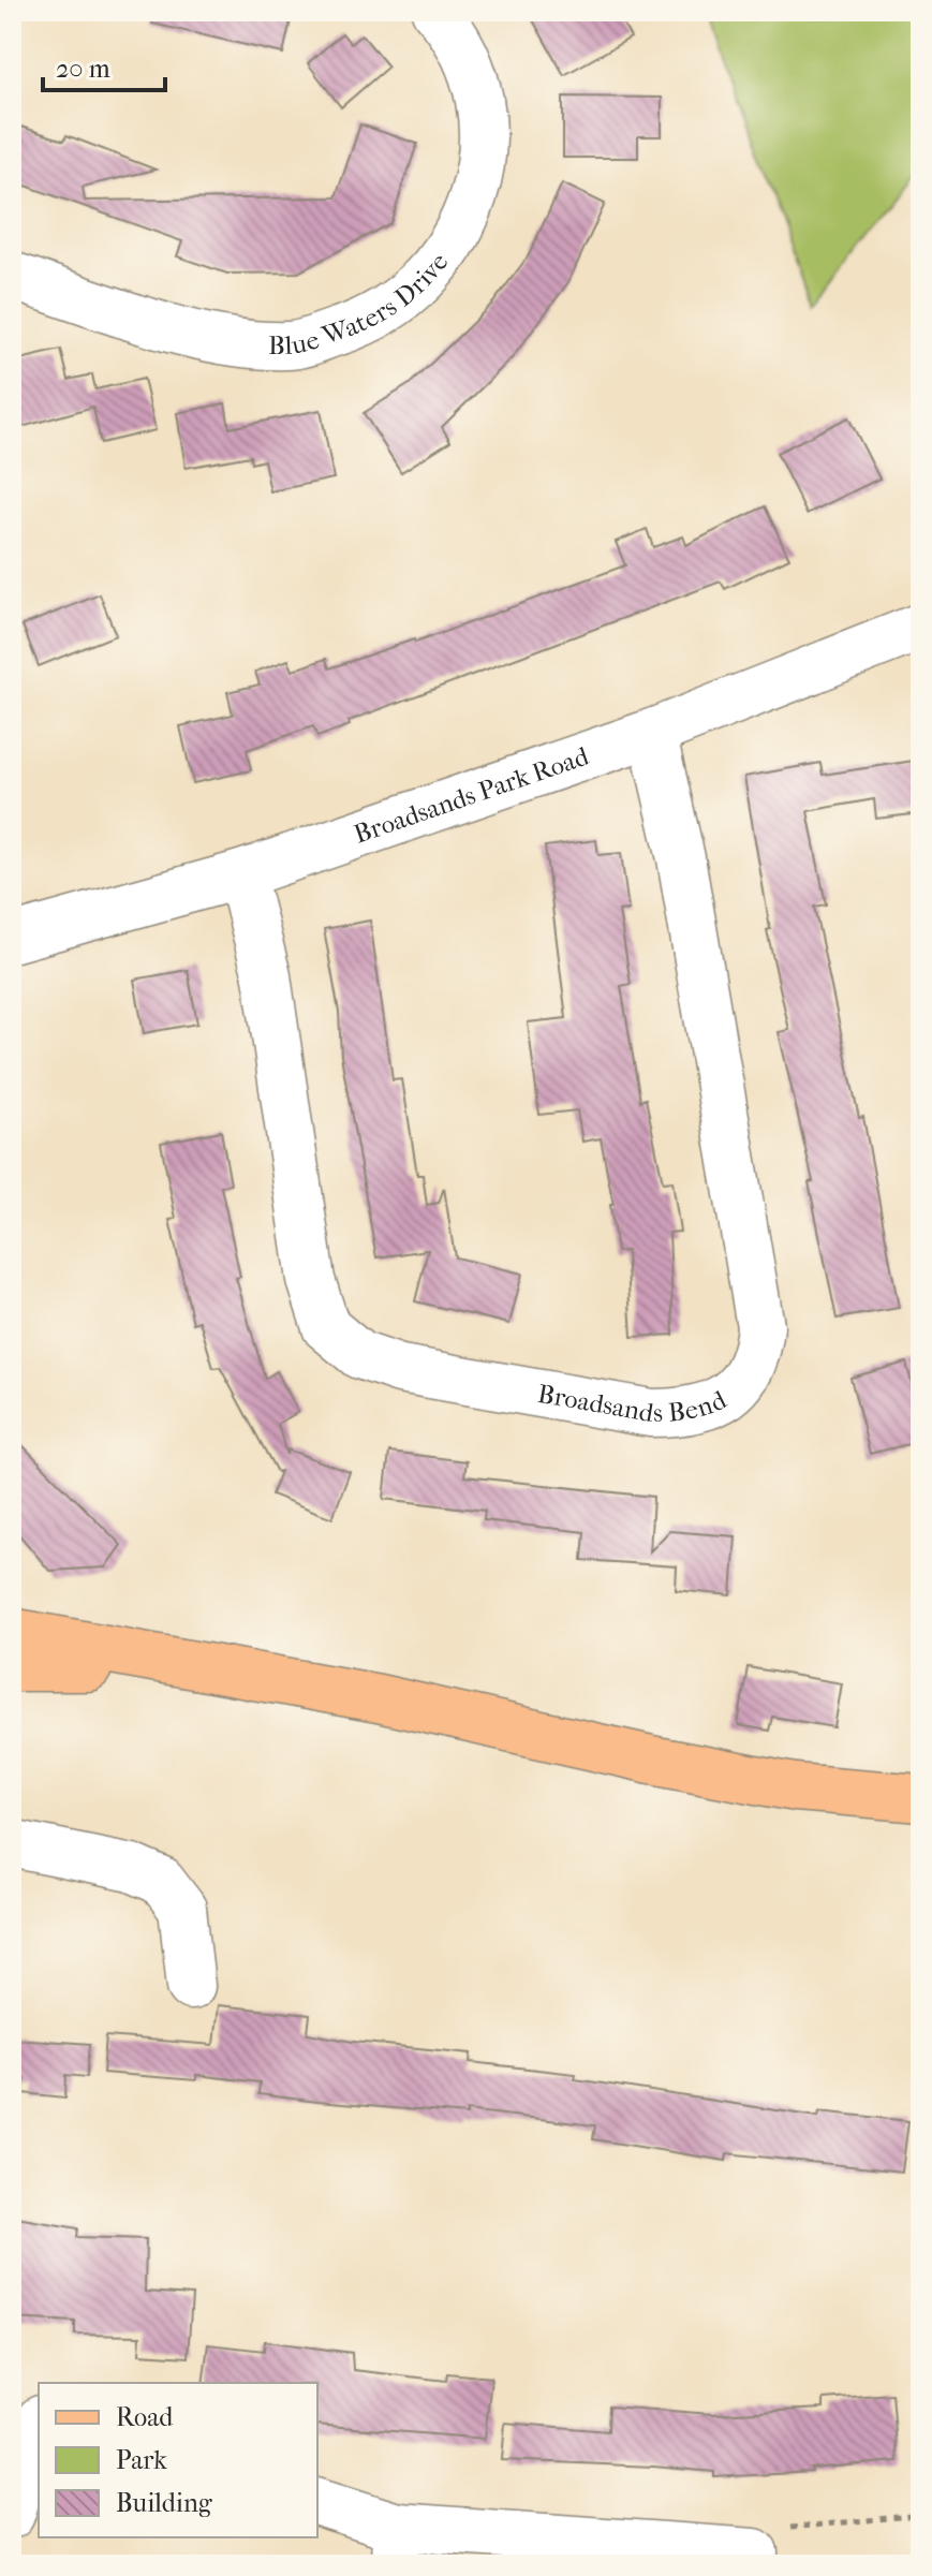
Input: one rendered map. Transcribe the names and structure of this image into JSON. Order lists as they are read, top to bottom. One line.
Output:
{"streets":{"street":["Blue Waters Drive","Broadsands Park Road","Broadsands Bend"]},"crossings":[["Broadsands Park Road","Broadsands Bend"]],"legend":["Road","Park","Building"],"scale_bar":"20 m"}
